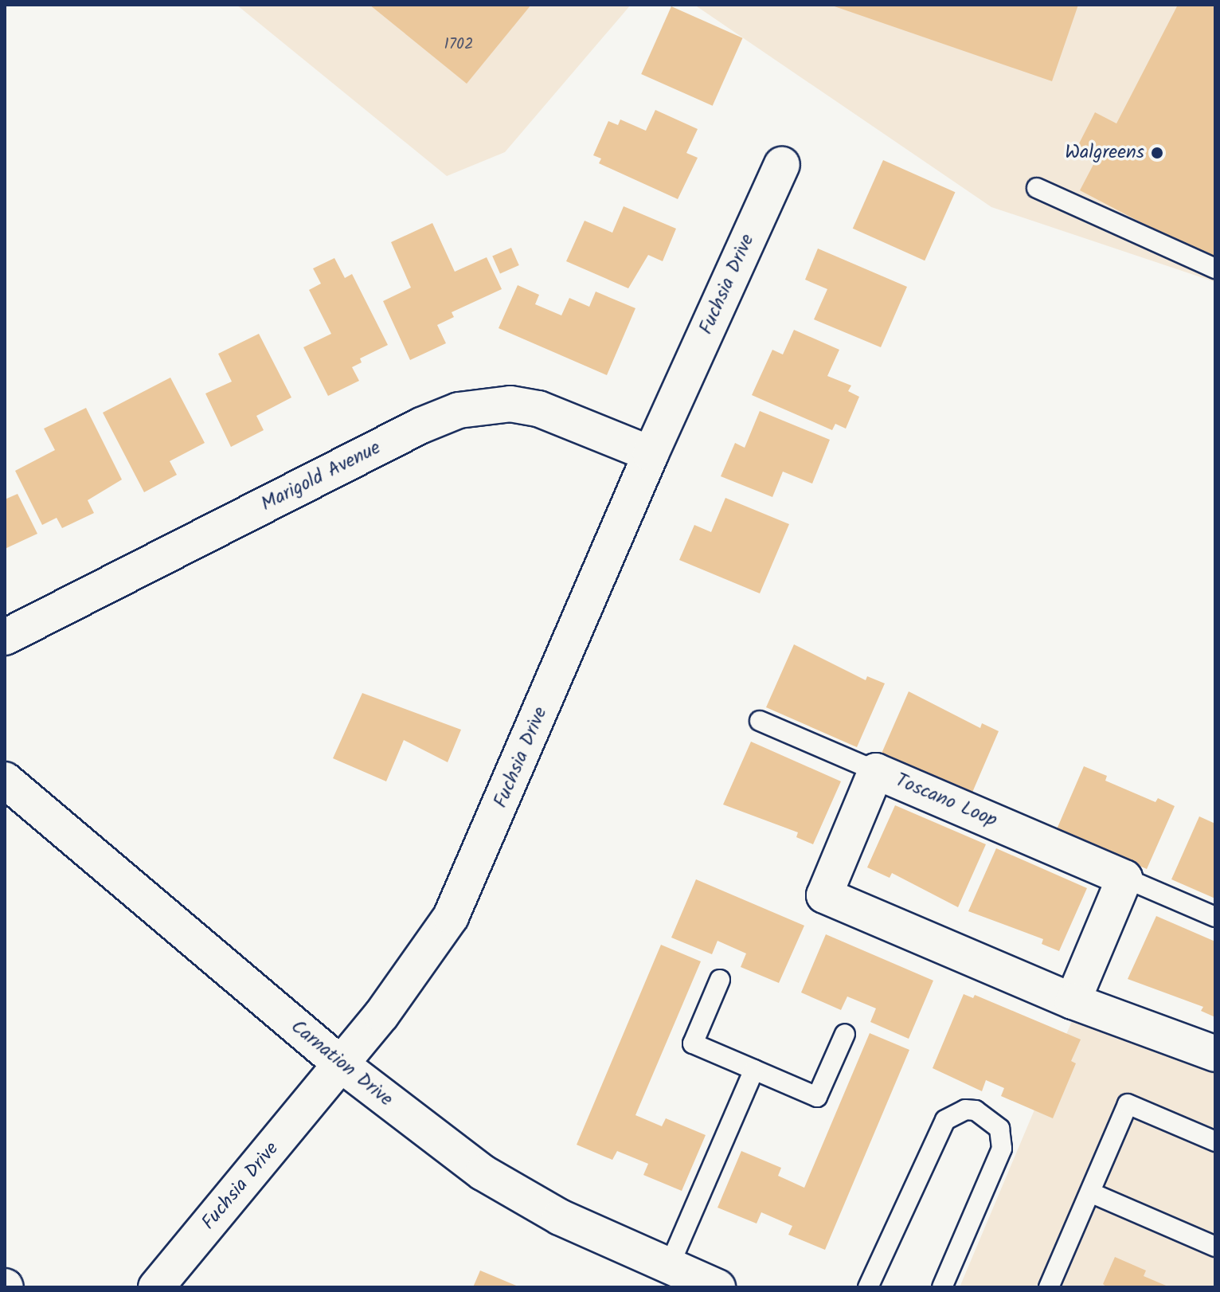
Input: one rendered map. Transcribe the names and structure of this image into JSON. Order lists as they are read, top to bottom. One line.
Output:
{"streets":{"street":["Fuchsia Drive","Marigold Avenue","Toscano Loop","Carnation Drive"]},"crossings":[["Fuchsia Drive","Marigold Avenue"],["Fuchsia Drive","Carnation Drive"]],"places":["Walgreens"],"house_numbers":["1702"]}
